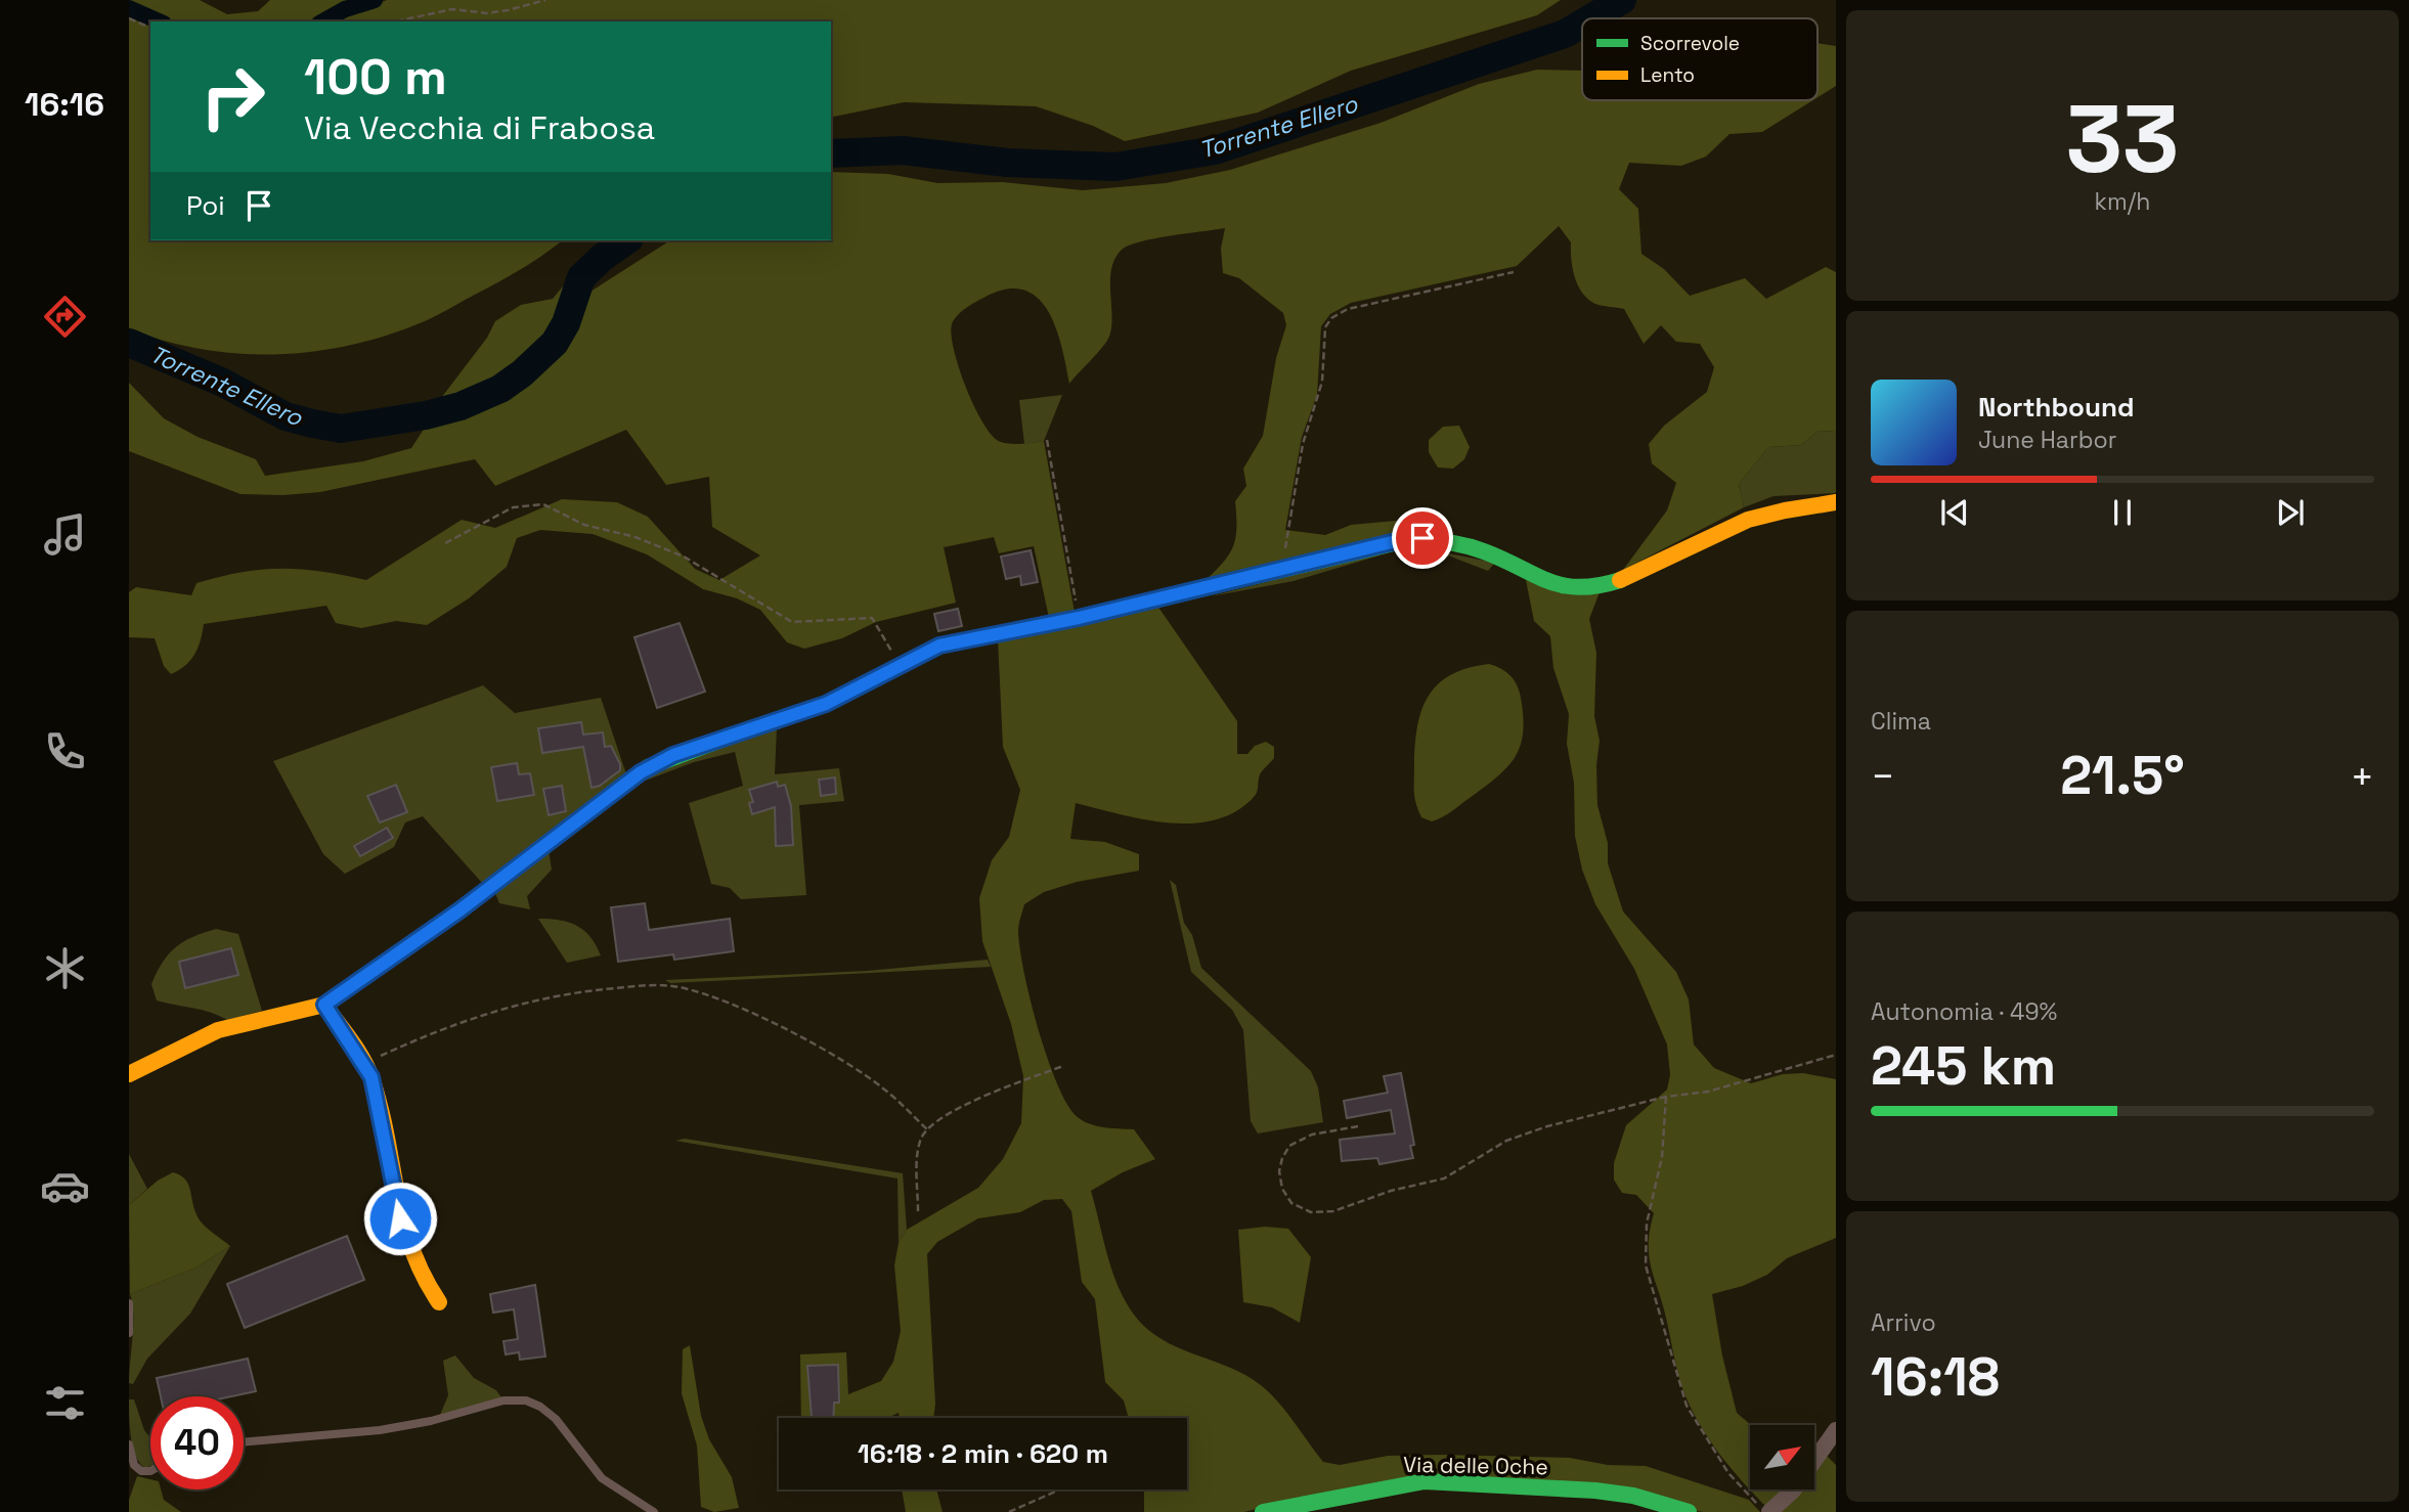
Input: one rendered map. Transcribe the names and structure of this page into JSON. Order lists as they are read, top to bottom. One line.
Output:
{"streets":{"street":["Via delle Oche"]},"water":["Torrente Ellero"],"legend":["Scorrevole","Lento"],"north":"top right","page":{"tabs":"16:16","tile":[["33","km/h"],"Clima",["Autonomia · 49%","245 km"],["Arrivo","16:18"]],"turn":["100 m","Via Vecchia di Frabosa"],"then":"Poi","song":["Northbound","June Harbor"],"heat":["−","21.5°","+"],"limit":"40","trip":"16:18 · 2 min · 620 m"}}
